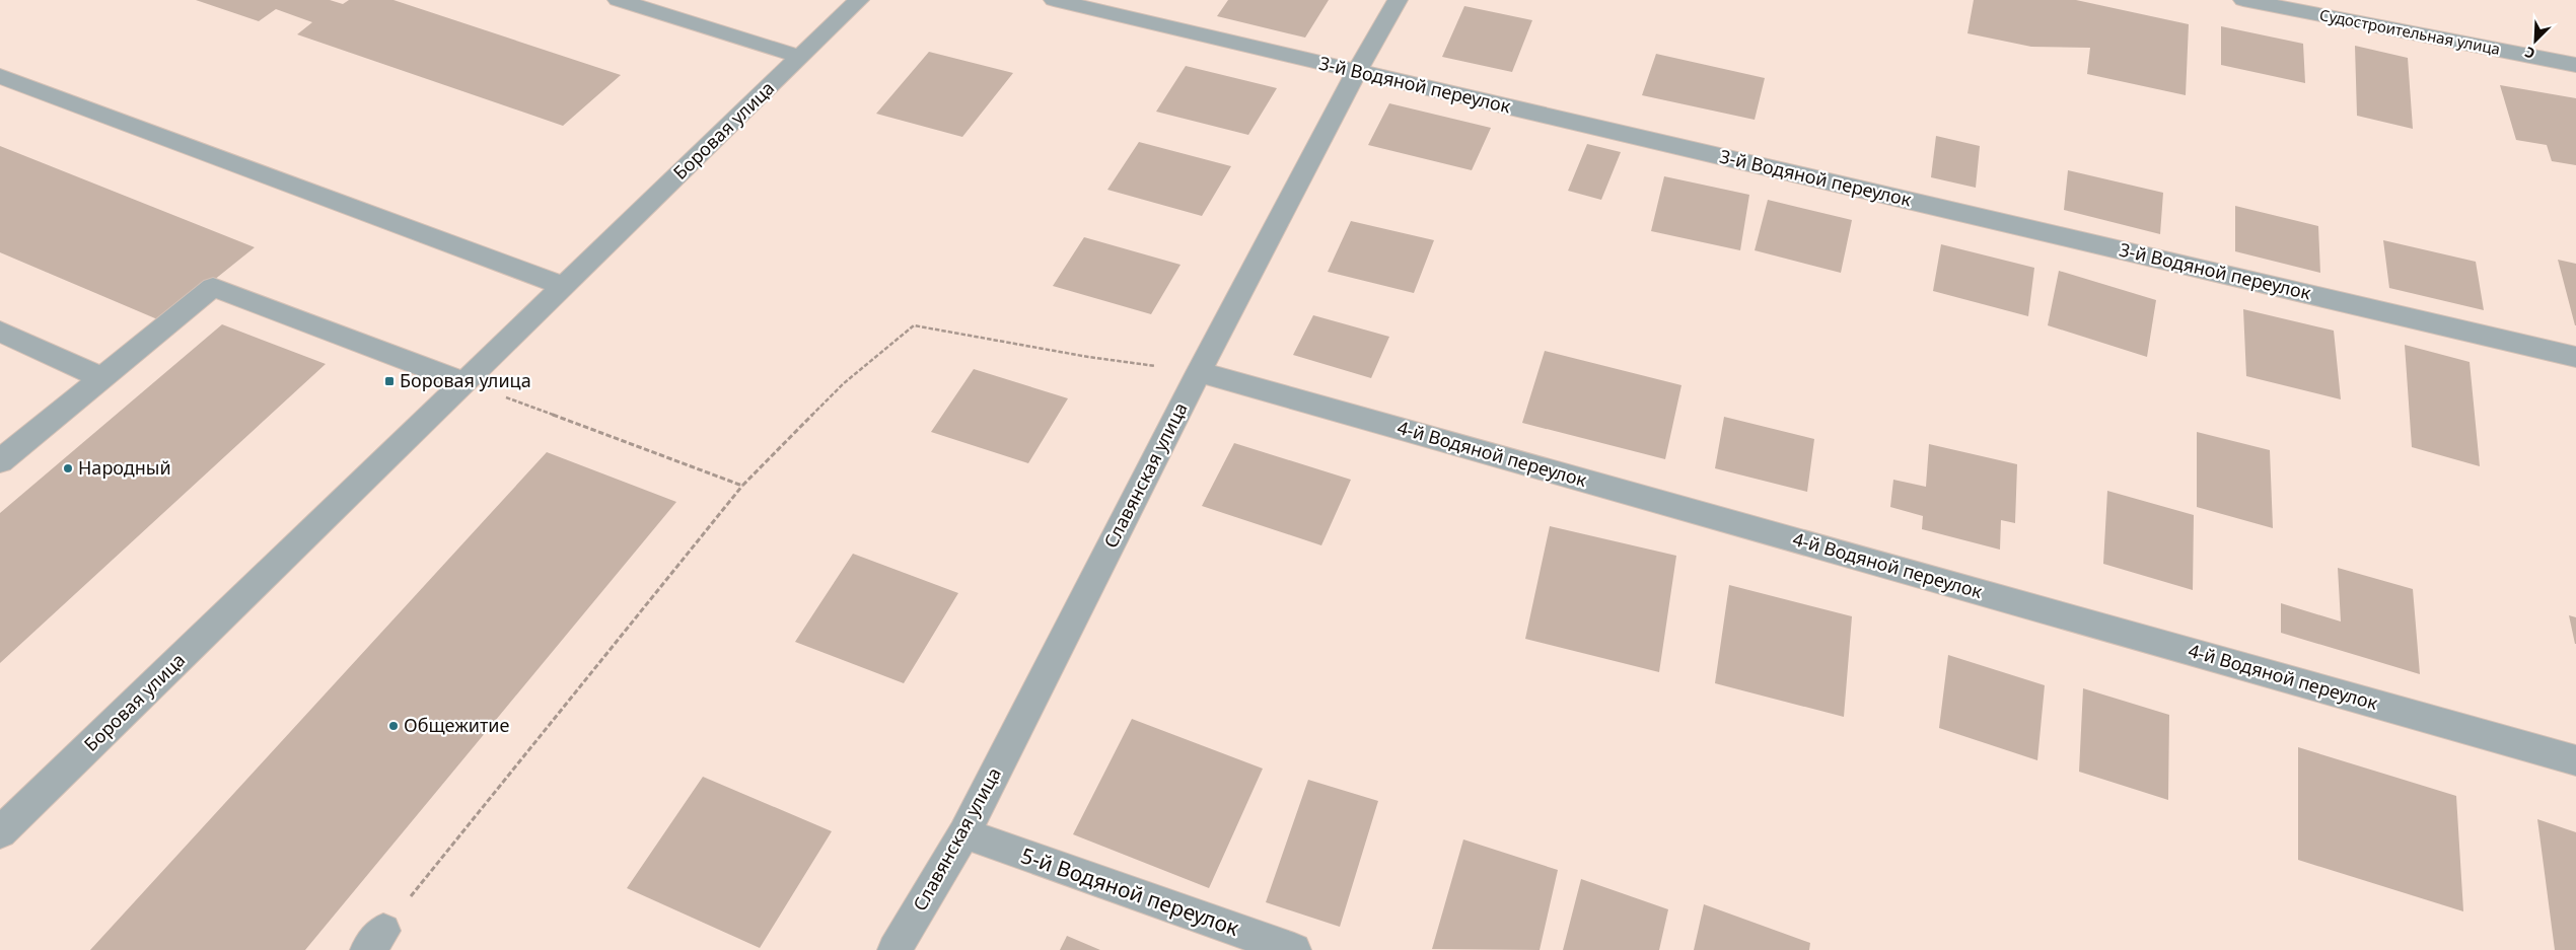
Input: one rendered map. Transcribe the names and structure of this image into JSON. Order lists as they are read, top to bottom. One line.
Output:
{"streets":{"street":["Судостроительная улица","3-й Водяной переулок","Боровая улица","4-й Водяной переулок","Славянская улица","5-й Водяной переулок"]},"crossings":[["3-й Водяной переулок","Славянская улица"],["4-й Водяной переулок","Славянская улица"],["Славянская улица","5-й Водяной переулок"]],"places":{"transit":["Боровая улица"],"other":["Народный","Общежитие"]},"north":"bottom left"}
